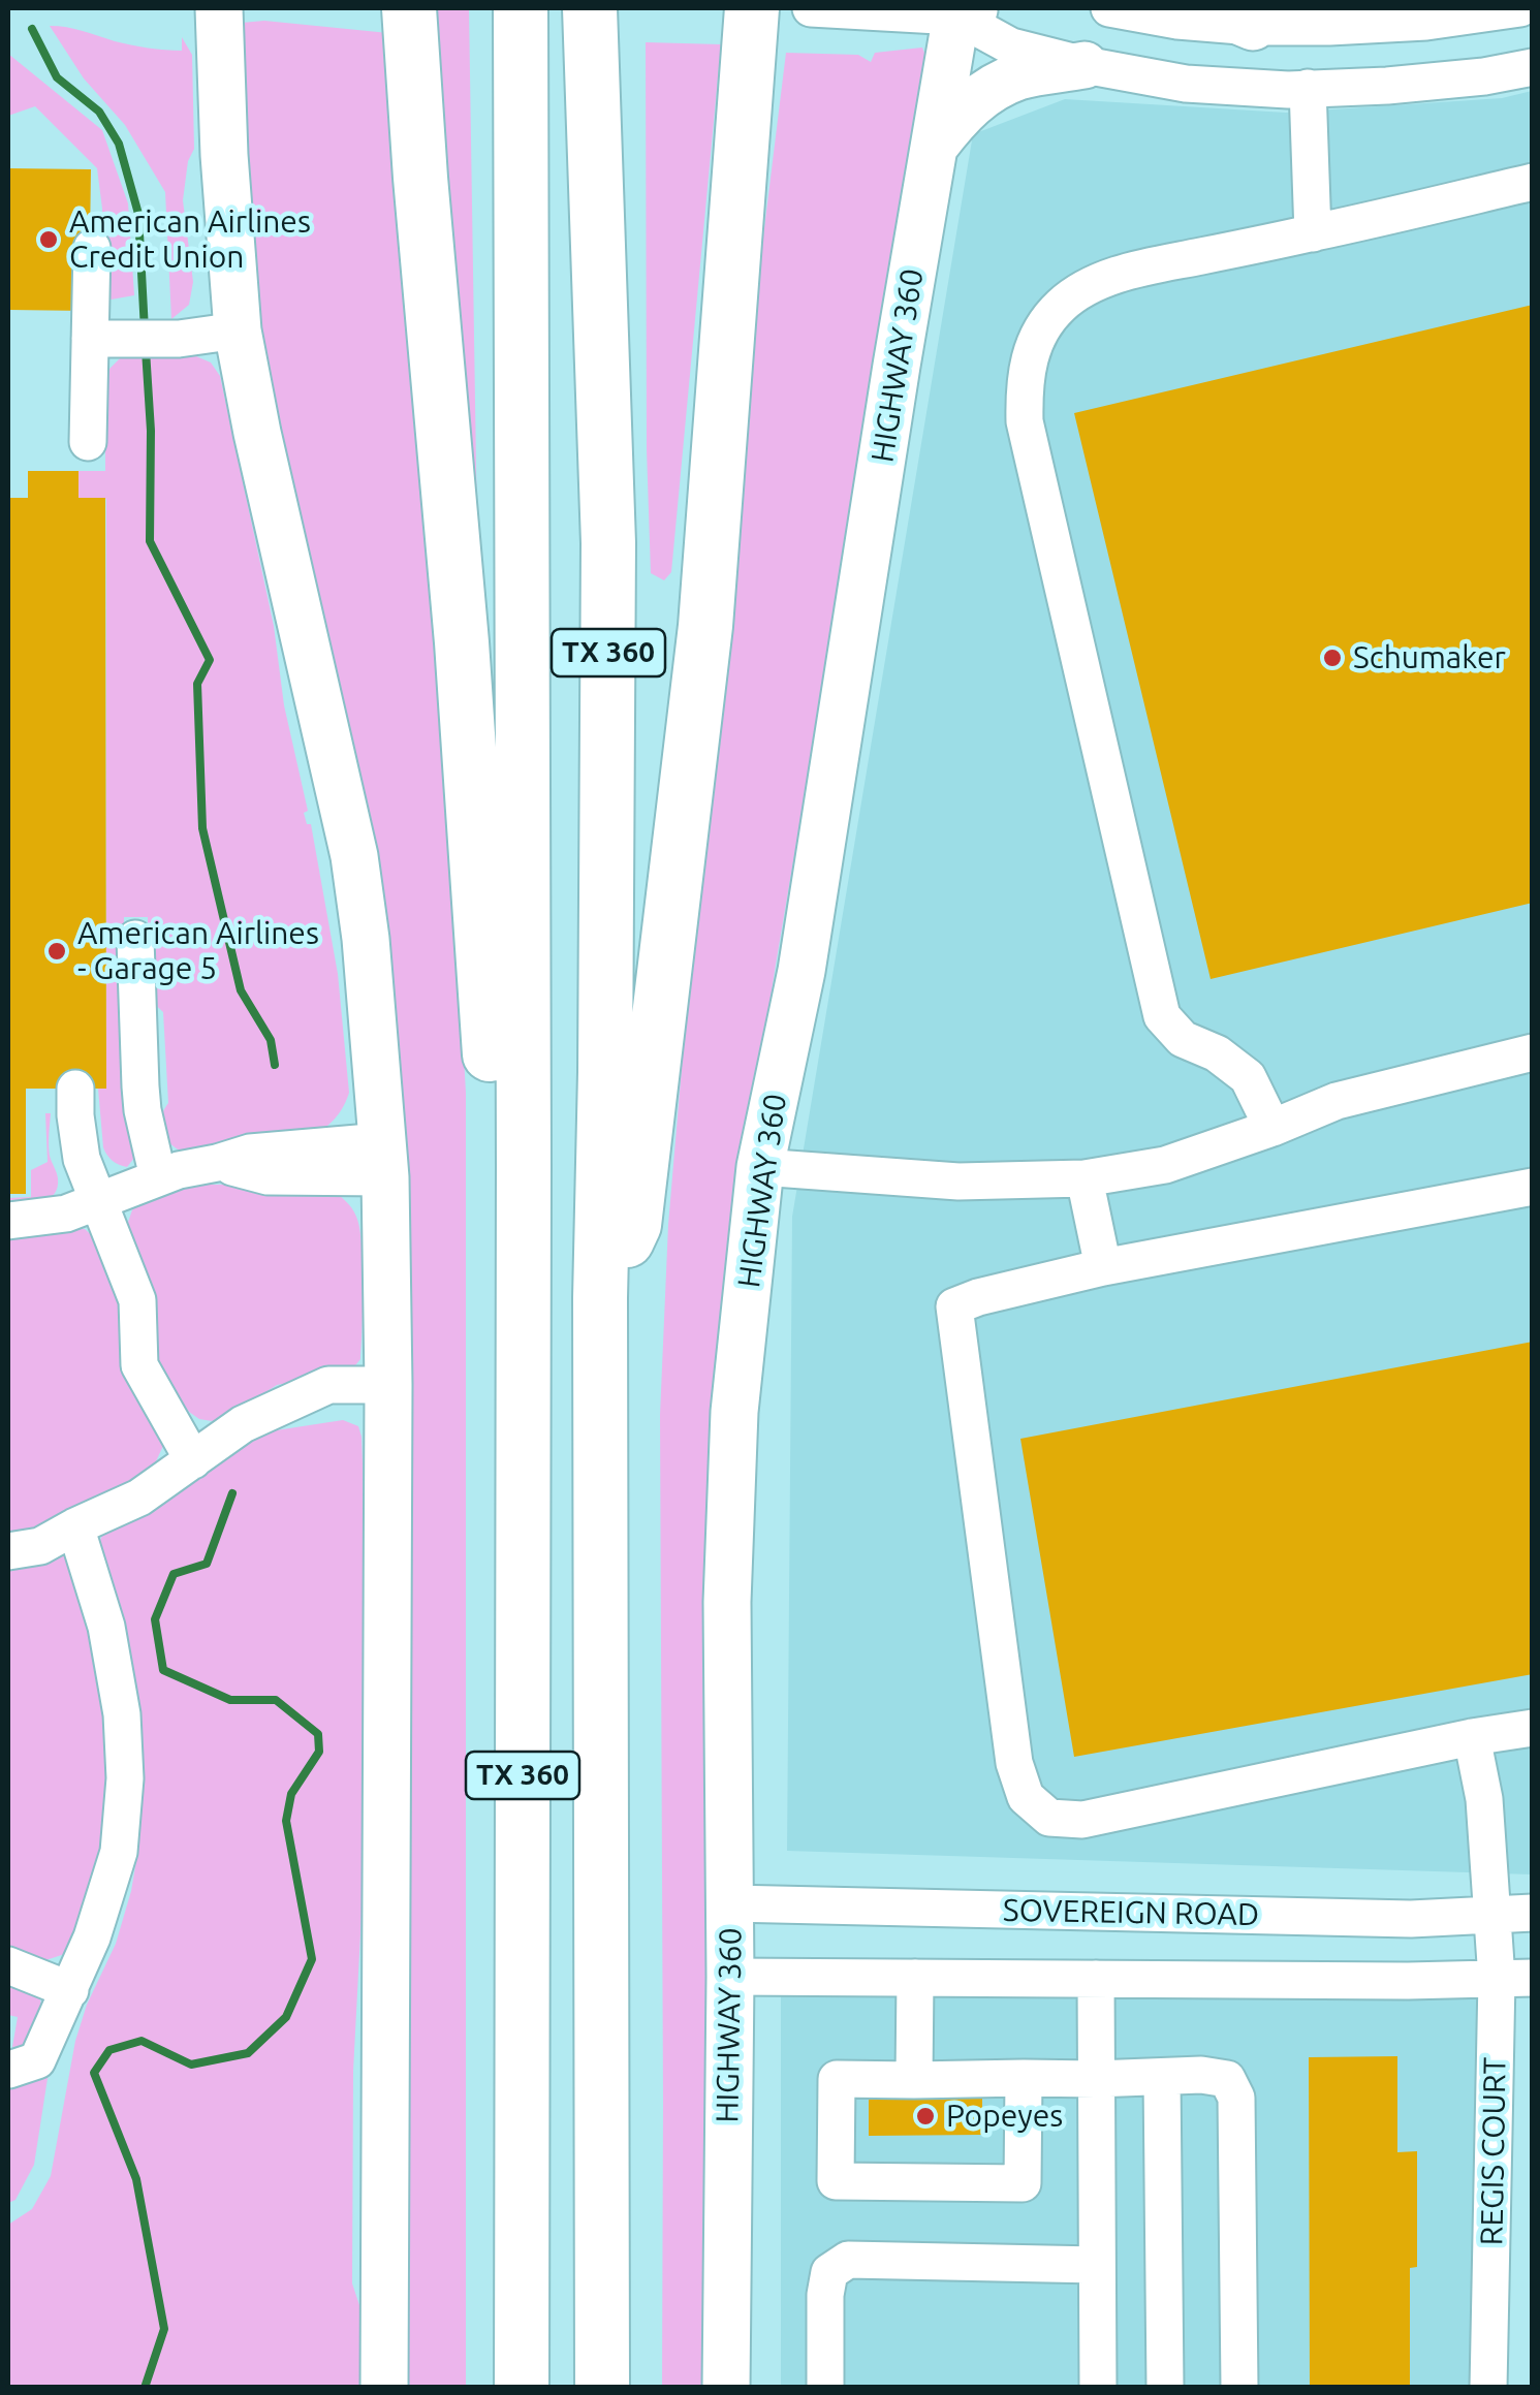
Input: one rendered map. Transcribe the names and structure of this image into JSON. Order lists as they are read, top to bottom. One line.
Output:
{"streets":{"highway":["TX 360"],"main road":["HIGHWAY 360"],"street":["SOVEREIGN ROAD","REGIS COURT"]},"crossings":[["HIGHWAY 360","SOVEREIGN ROAD"],["SOVEREIGN ROAD","REGIS COURT"]],"places":["American Airlines Credit Union","Schumaker","American Airlines - Garage 5","Popeyes"]}
